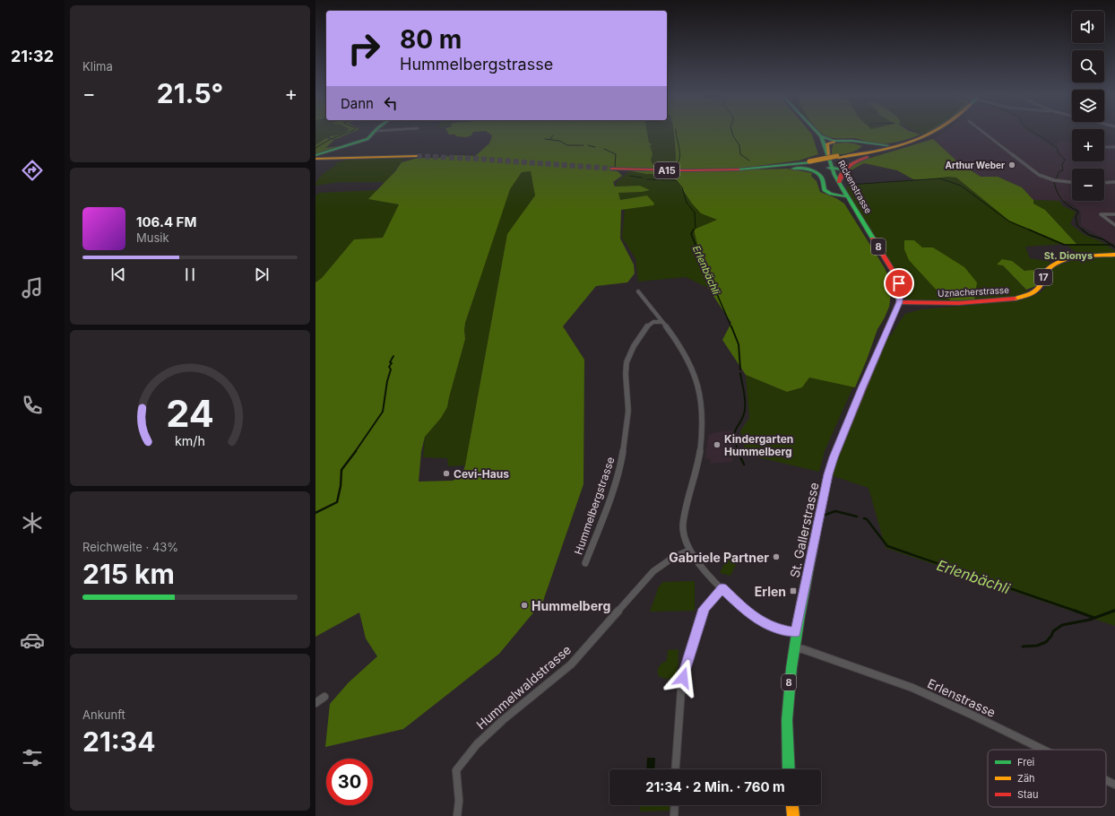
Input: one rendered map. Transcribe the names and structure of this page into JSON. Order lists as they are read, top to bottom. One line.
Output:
{"streets":{"main road":["A15","Rickenstrasse","8","17","Uznacherstrasse","St. Gallerstrasse"],"street":["Hummelbergstrasse","Hummelwaldstrasse","Erlenstrasse"]},"crossings":[["Rickenstrasse","Uznacherstrasse"],["Rickenstrasse","St. Gallerstrasse"],["Uznacherstrasse","St. Gallerstrasse"],["St. Gallerstrasse","Erlenstrasse"]],"districts":["St. Dionys"],"water":["Erlenbächli"],"places":{"other":["Arthur Weber","Kindergarten Hummelberg","Cevi-Haus","Gabriele Partner","Hummelberg"],"transit":["Erlen"]},"legend":["Frei","Zäh","Stau"],"page":{"tabs":"21:32","tile":["Klima",["Reichweite · 43%","215 km"],["Ankunft","21:34"]],"map_buttons":["+","−"],"turn":["80 m","Hummelbergstrasse"],"heat":["−","21.5°","+"],"then":"Dann","song":["106.4 FM","Musik"],"limit":"30","trip":"21:34 · 2 Min. · 760 m","gauge":["24","km/h"]}}
